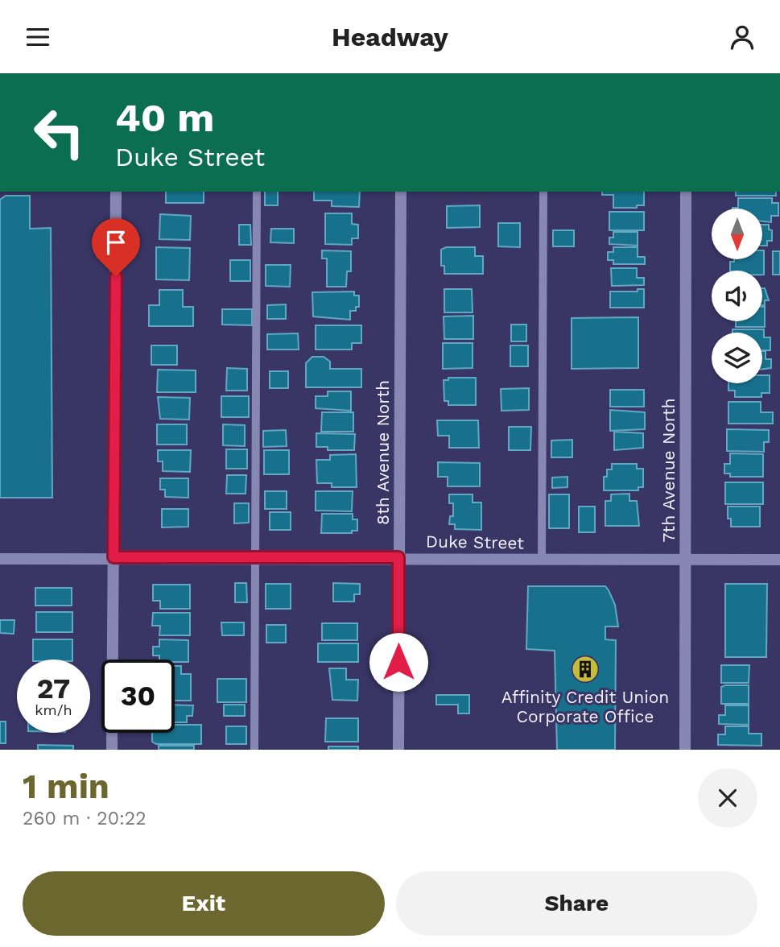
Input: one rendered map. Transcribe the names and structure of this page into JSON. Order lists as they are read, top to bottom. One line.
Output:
{"streets":{"street":["8th Avenue North","7th Avenue North","Duke Street"]},"crossings":[["8th Avenue North","Duke Street"],["7th Avenue North","Duke Street"]],"places":{"building":["Affinity Credit Union Corporate Office"]},"north":"bottom","page":{"header":"Headway","turn":["40 m","Duke Street"],"speed":"27 km/h","limit":"30","heading":["1 min","260 m · 20:22"],"buttons":["Exit","Share"]}}
